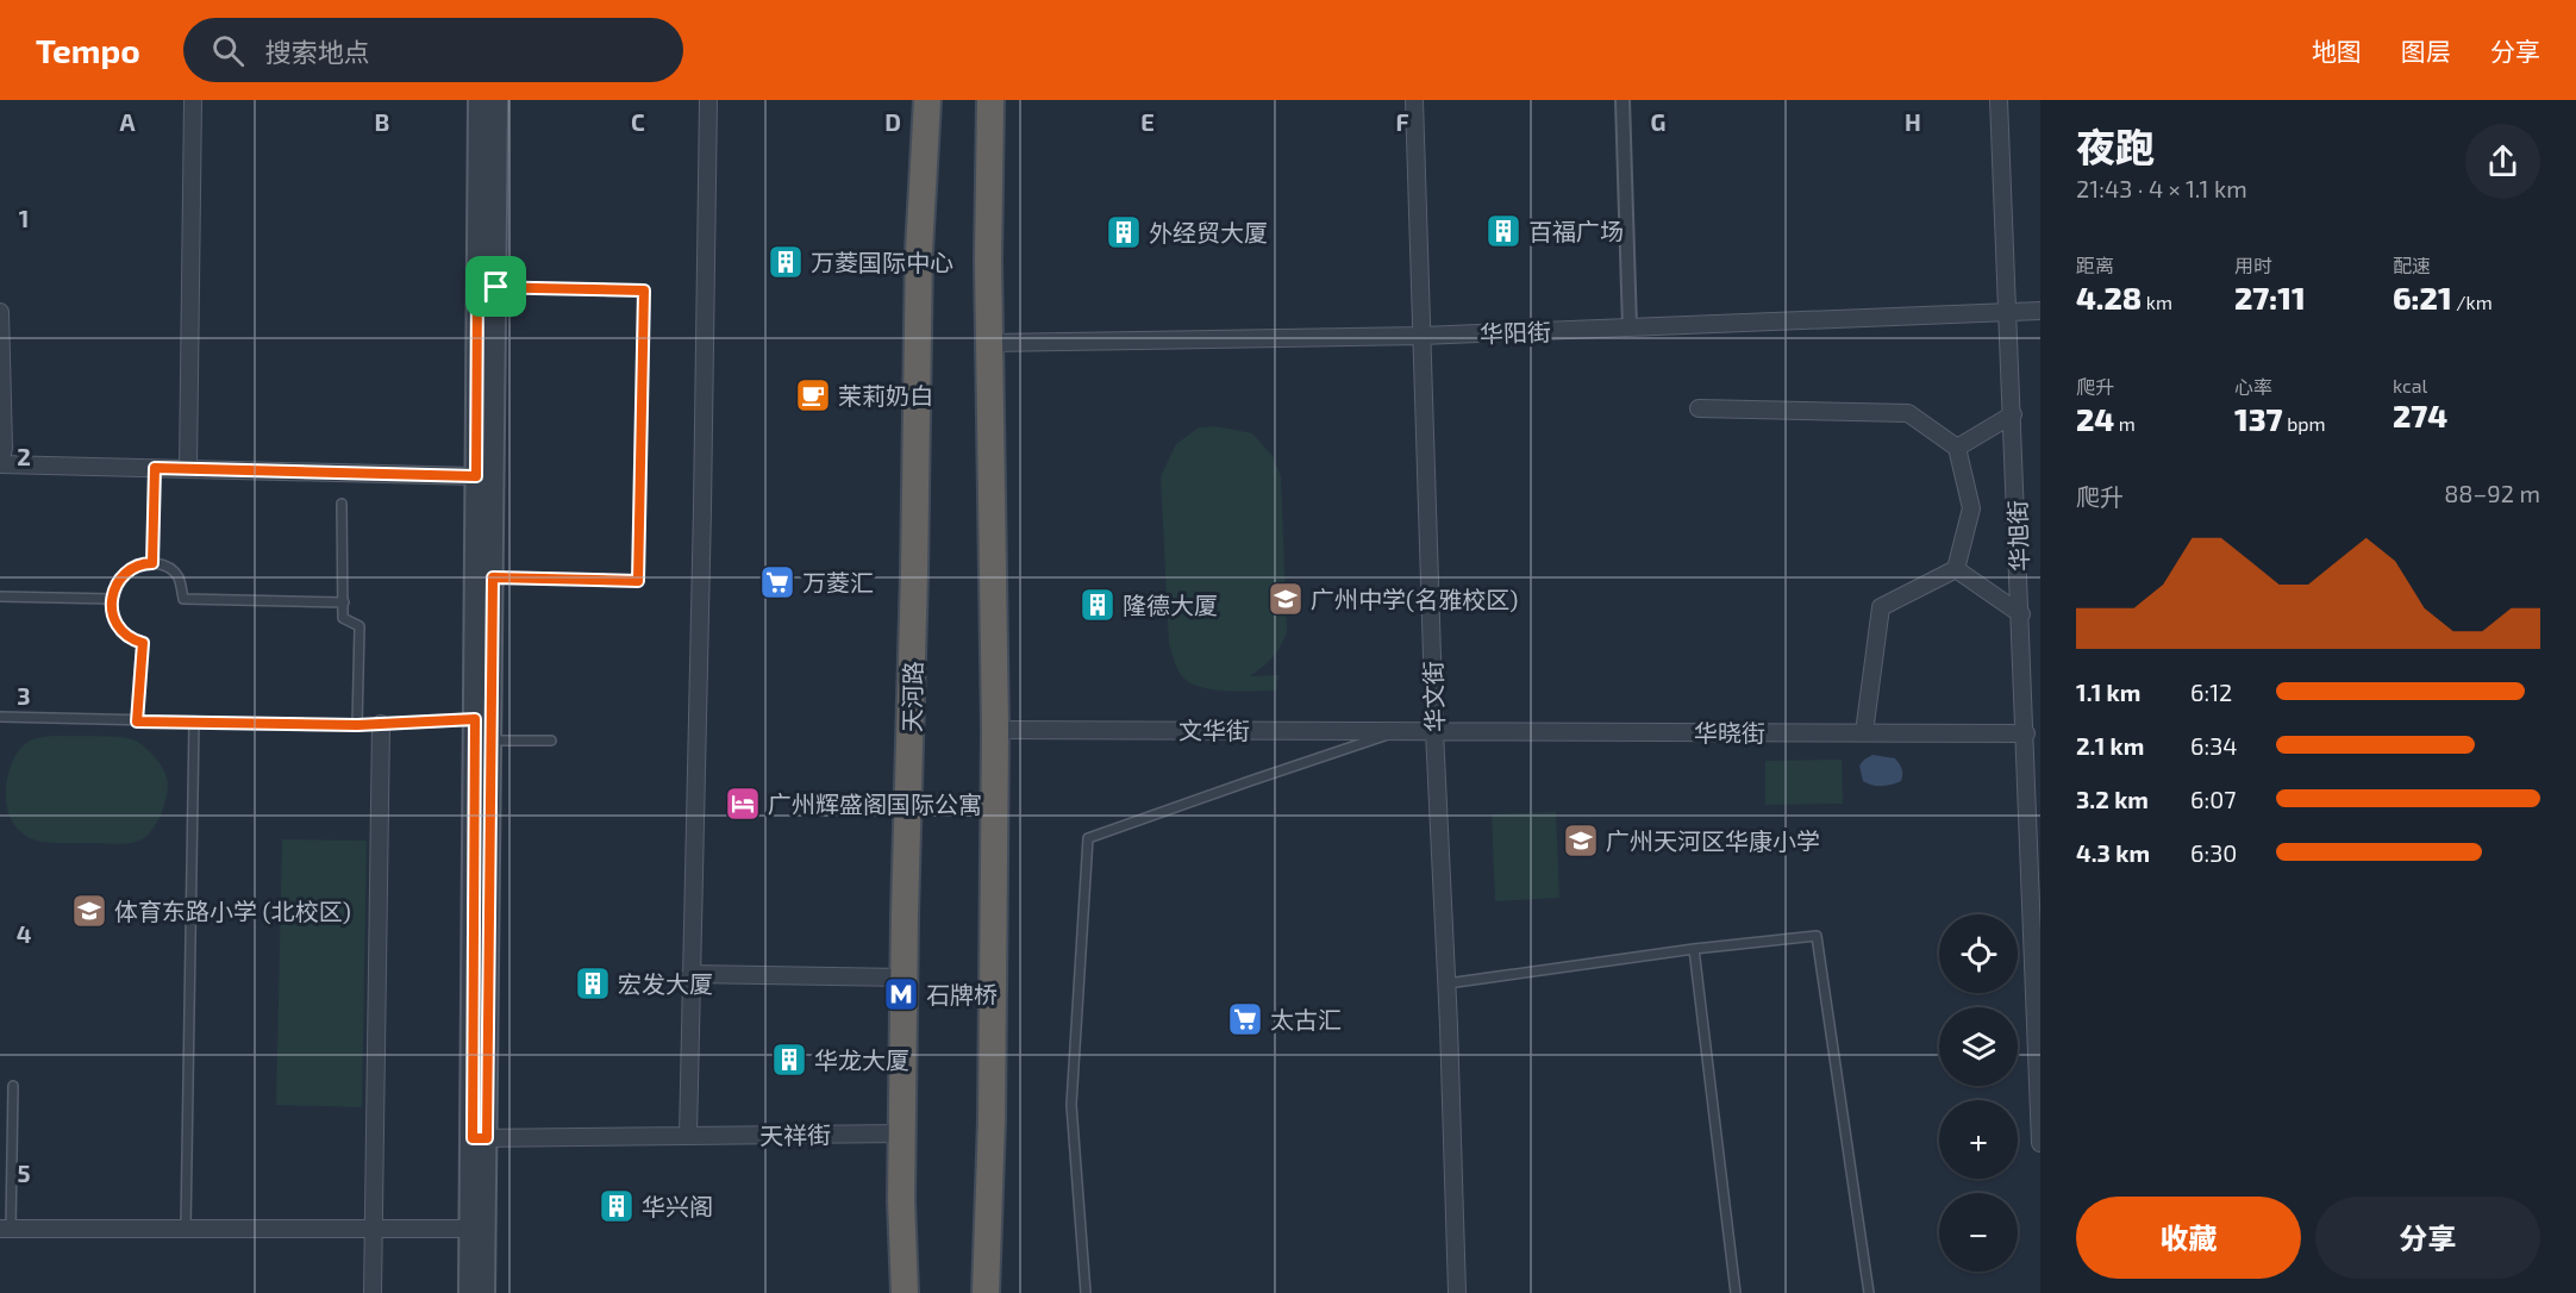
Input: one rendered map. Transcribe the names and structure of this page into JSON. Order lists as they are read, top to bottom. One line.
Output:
{"streets":{"highway":["天河路"],"street":["华阳街","华旭街","华文街","文华街","华晓街","天祥街"]},"crossings":[["华阳街","华旭街"],["华阳街","华文街"],["华旭街","华晓街"],["天河路","天祥街"],["华文街","文华街"],["华文街","华晓街"],["文华街","华晓街"]],"places":{"building":["百福广场","外经贸大厦","万菱国际中心","隆德大厦","宏发大厦","华龙大厦","华兴阁"],"cafe":["茉莉奶白"],"supermarket":["万菱汇","太古汇"],"school or university":["广州中学(名雅校区)","广州天河区华康小学","体育东路小学 (北校区)"],"hotel":["广州辉盛阁国际公寓"],"metro station":["石牌桥"]},"page":{"header":"Tempo","search":"搜索地点","nav":["地图","图层","分享"],"heading":["夜跑","21:43 · 4 × 1.1 km"],"stats":[["距离","4.28 km"],["用时","27:11"],["配速","6:21 /km"],["爬升","24 m"],["心率","137 bpm"],["kcal","274"]],"chart":["爬升","88–92 m"],"list":[{"name":"1.1 km","note":"6:12"},{"name":"2.1 km","note":"6:34"},{"name":"3.2 km","note":"6:07"},{"name":"4.3 km","note":"6:30"}],"map_buttons":["+","−"],"buttons":["收藏","分享"]},"grid":{"columns":["A","B","C","D","E","F","G","H"],"rows":["1","2","3","4","5"]}}
